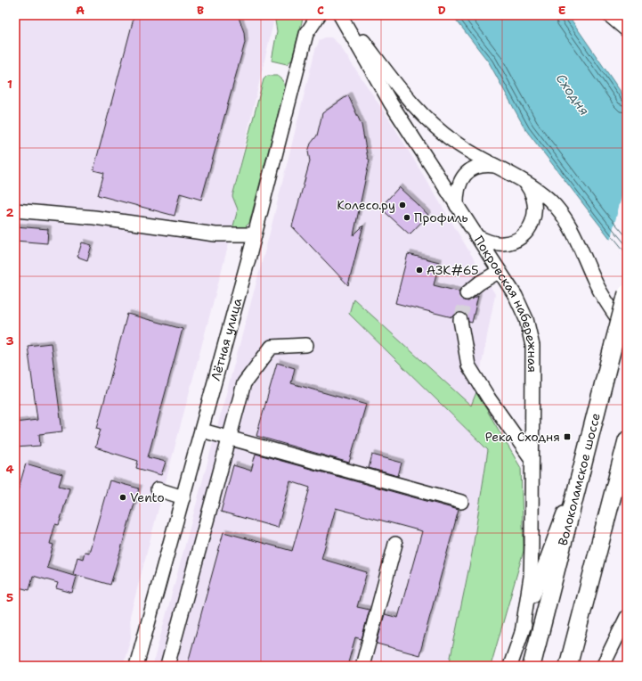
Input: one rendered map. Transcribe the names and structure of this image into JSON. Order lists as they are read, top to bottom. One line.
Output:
{"streets":{"main road":["Волоколамское шоссе"],"street":["Покровская набережная","Лётная улица"]},"water":["Сходня"],"places":{"other":["Колесо.ру","Профиль","АЗК#65","Vento"],"transit":["Река Сходня"]},"grid":{"columns":["A","B","C","D","E"],"rows":["1","2","3","4","5"]}}
